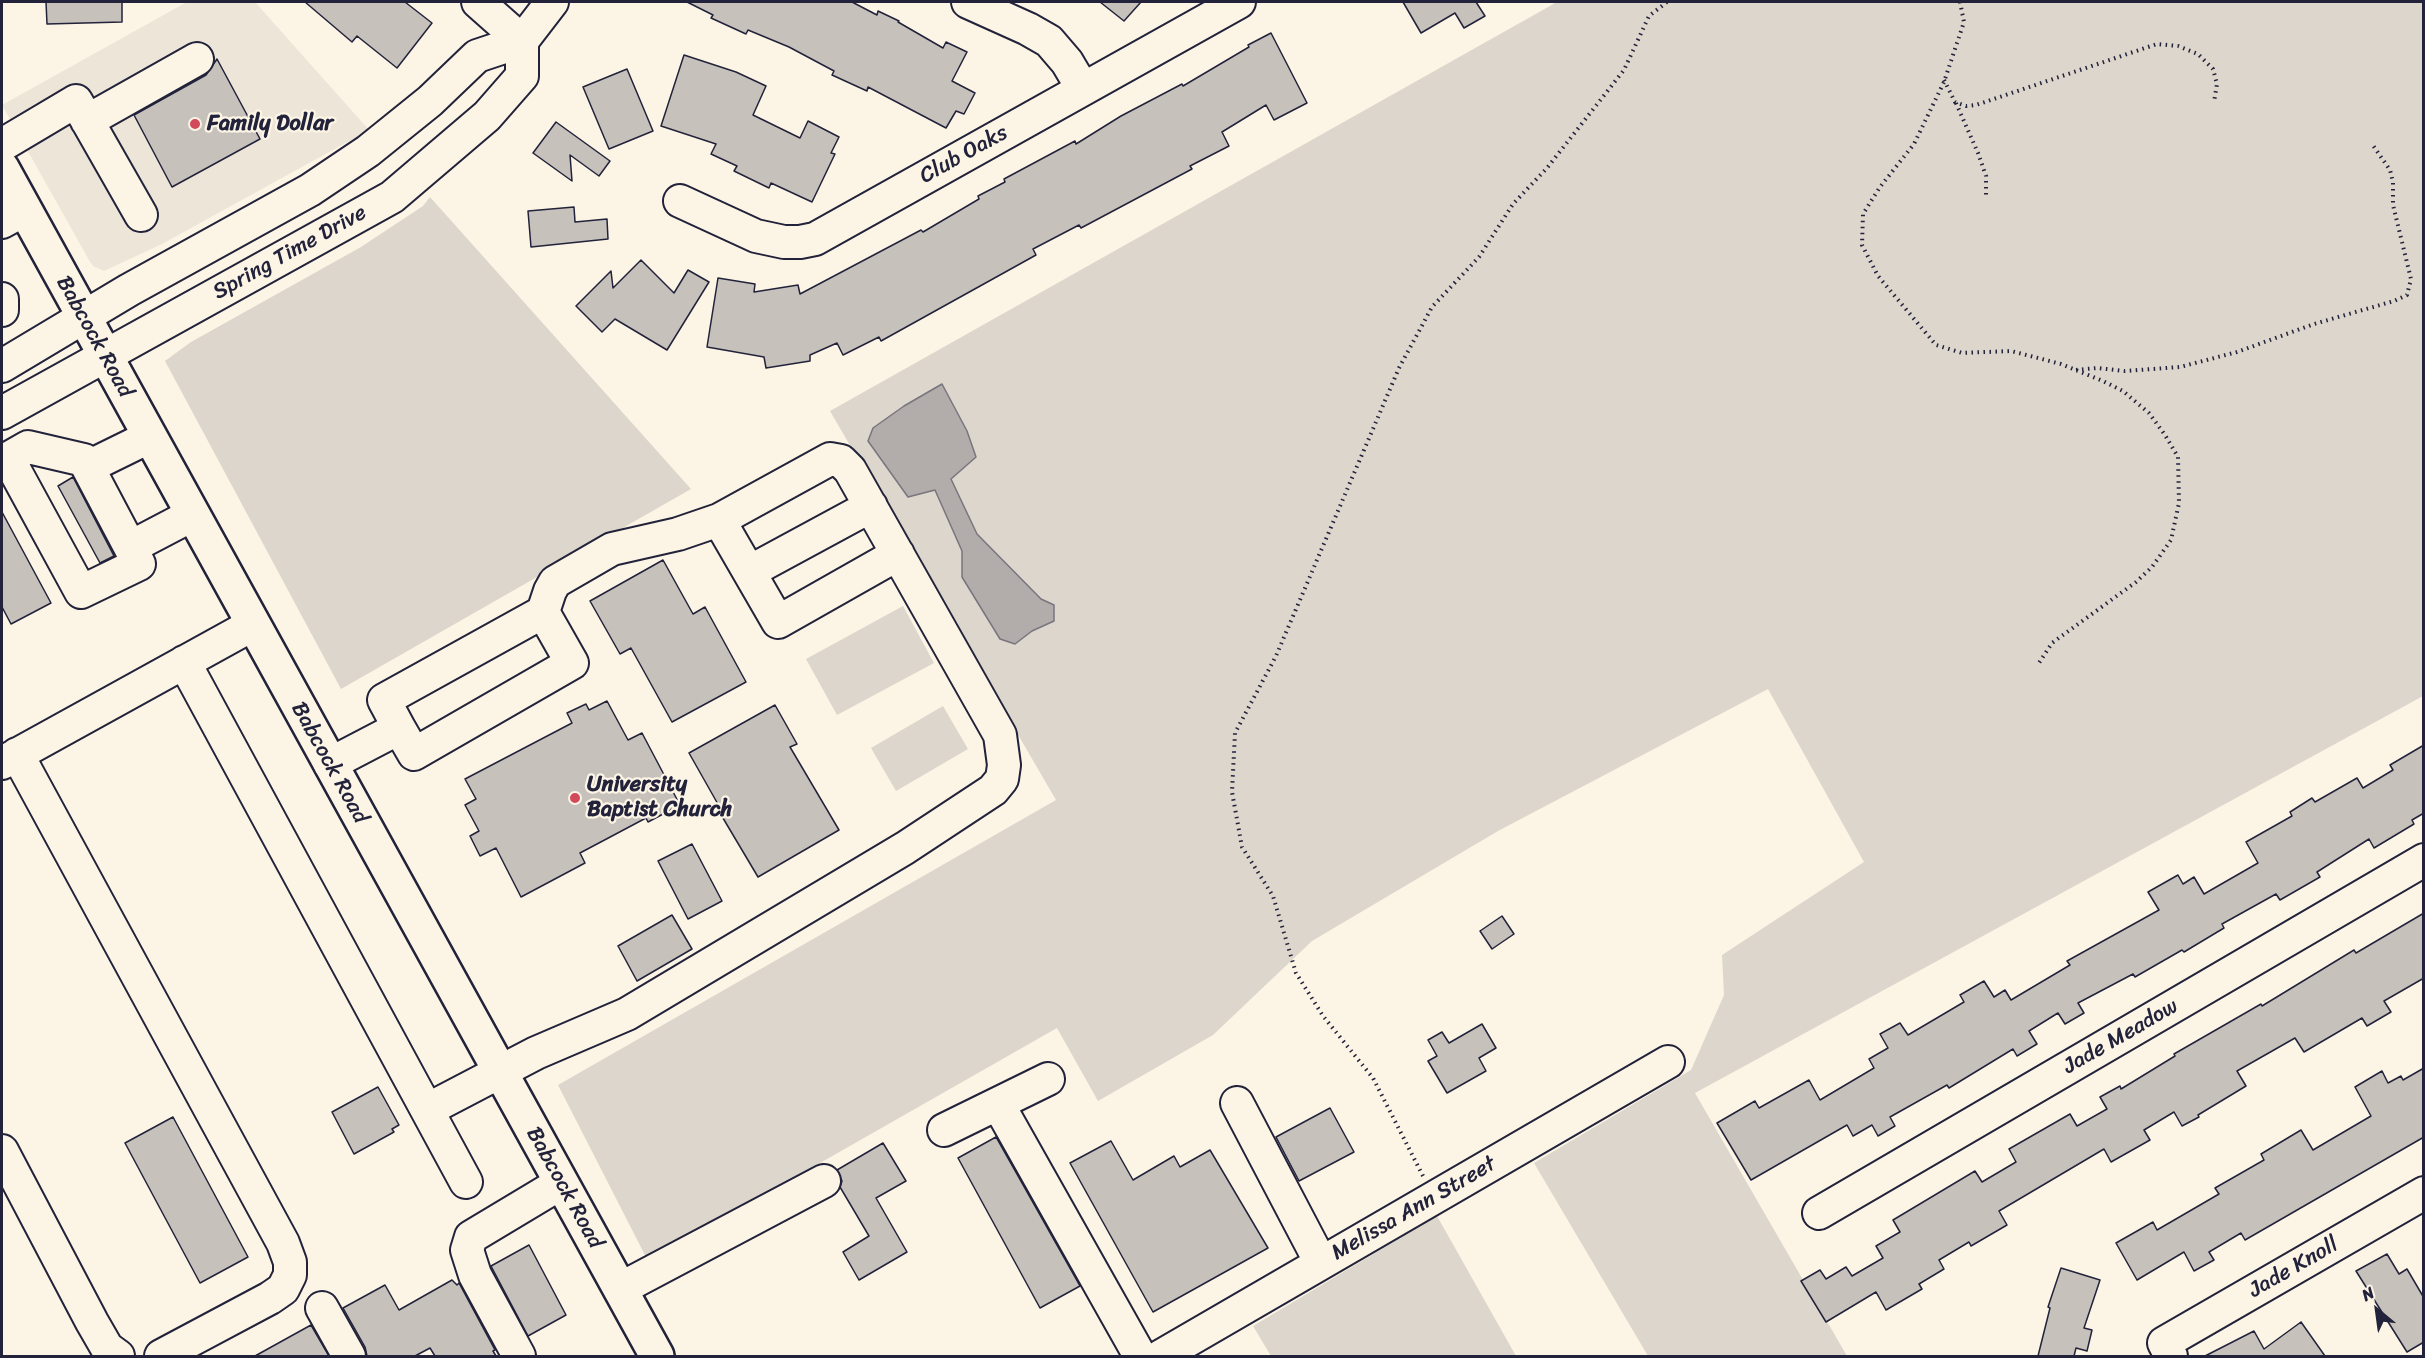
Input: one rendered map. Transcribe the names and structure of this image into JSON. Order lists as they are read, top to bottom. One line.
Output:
{"streets":{"main road":["Babcock Road"],"street":["Club Oaks","Spring Time Drive","Jade Meadow","Melissa Ann Street","Jade Knoll"]},"crossings":[["Spring Time Drive","Babcock Road"]],"places":["Family Dollar","University Baptist Church"],"north":"top left"}
